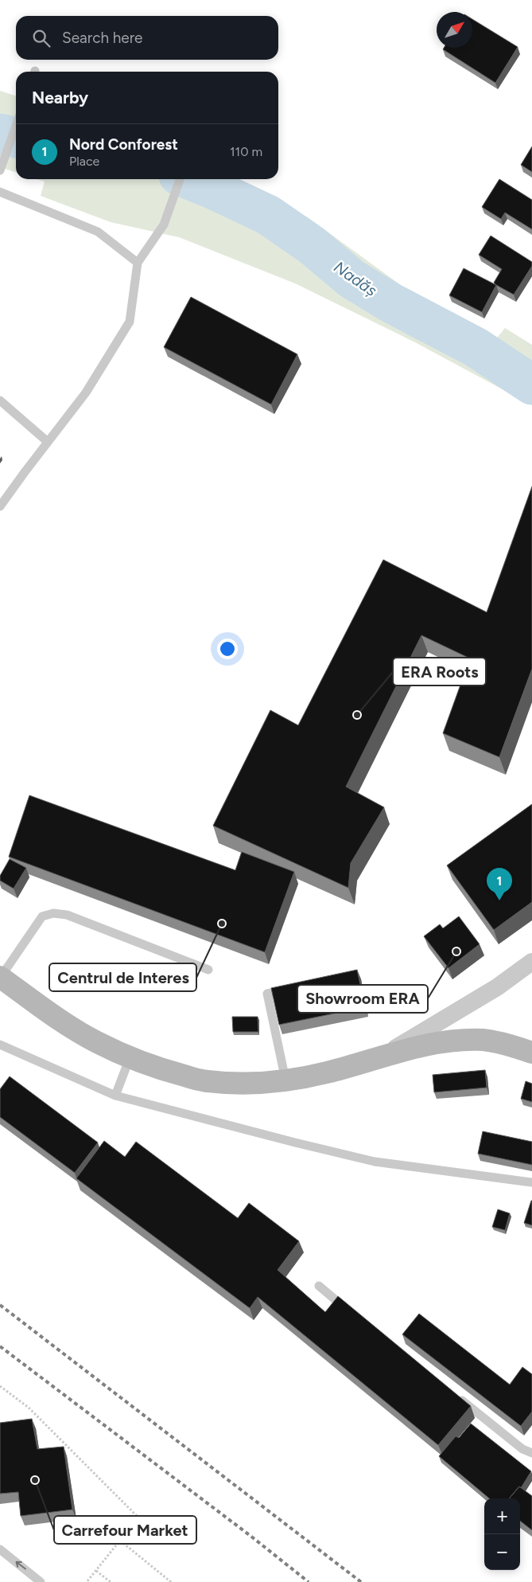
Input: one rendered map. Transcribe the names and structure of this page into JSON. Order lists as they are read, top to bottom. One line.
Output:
{"water":["Nadăș"],"places":["ERA Roots","Centrul de Interes","Showroom ERA","Carrefour Market"],"north":"top right","page":{"search":"Search here","heading":"Nearby","list":[{"mark":"1","name":"Nord Conforest","note":"Place","value":"110 m"}],"pins":"1","map_buttons":["+","−"]}}
